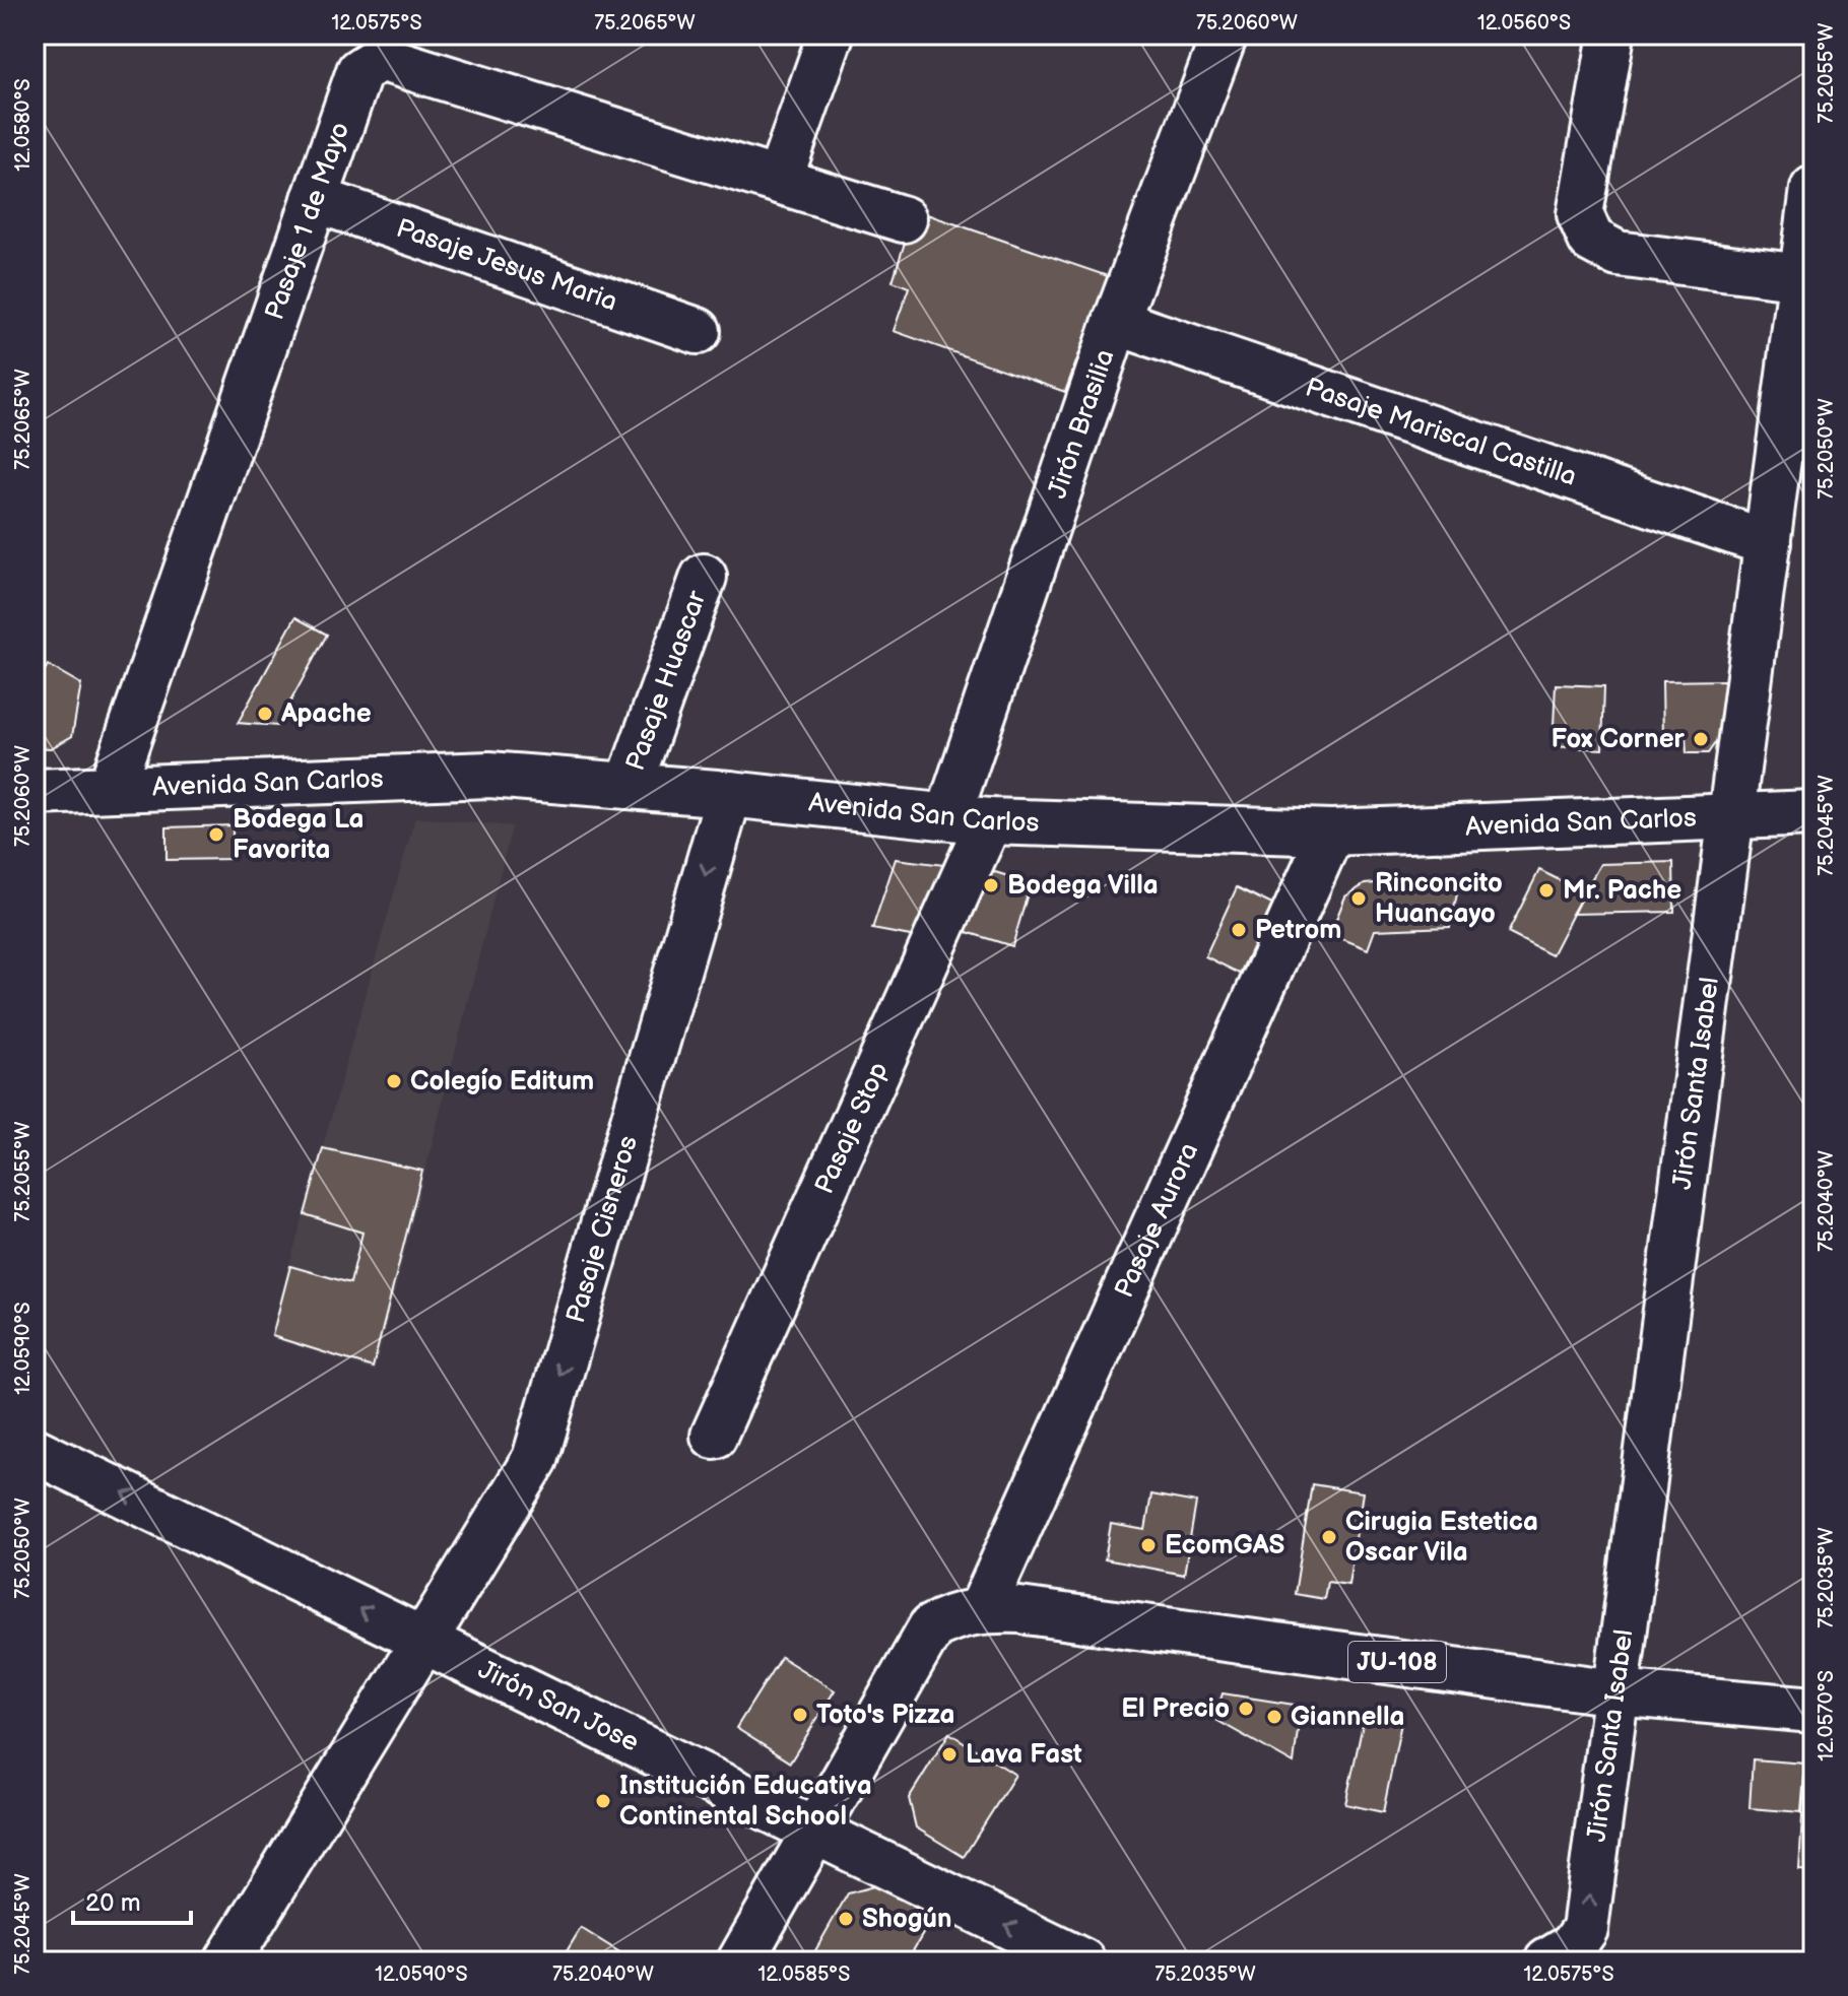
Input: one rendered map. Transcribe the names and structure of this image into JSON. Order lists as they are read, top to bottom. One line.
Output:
{"streets":{"street":["Pasaje 1 de Mayo","Pasaje Jesus Maria","Jirón Brasilia","Pasaje Mariscal Castilla","Pasaje Huascar","Avenida San Carlos","Jirón Santa Isabel","Pasaje Stop","Pasaje Aurora","Pasaje Cisneros","JU-108","Jirón San Jose"]},"crossings":[["Pasaje 1 de Mayo","Pasaje Jesus Maria"],["Pasaje 1 de Mayo","Avenida San Carlos"],["Jirón Brasilia","Pasaje Mariscal Castilla"],["Jirón Brasilia","Avenida San Carlos"],["Jirón Brasilia","Pasaje Stop"],["Pasaje Mariscal Castilla","Jirón Santa Isabel"],["Pasaje Huascar","Avenida San Carlos"],["Avenida San Carlos","Jirón Santa Isabel"],["Avenida San Carlos","Pasaje Stop"],["Avenida San Carlos","Pasaje Aurora"],["Avenida San Carlos","Pasaje Cisneros"],["Jirón Santa Isabel","JU-108"],["Pasaje Aurora","JU-108"],["Pasaje Cisneros","Jirón San Jose"],["JU-108","Jirón San Jose"]],"one_way":["Pasaje Cisneros"],"places":["Apache","Fox Corner","Bodega La Favorita","Bodega Villa","Mr. Pache","Rinconcito Huancayo","Petrom","Colegío Editum","Cirugia Estetica Oscar Vila","EcomGAS","El Precio","Toto's Pizza","Giannella","Lava Fast","Institución Educativa Continental School","Shogún"],"scale_bar":"20 m","coordinates":["12.0575°S","75.2065°W","75.2060°W","12.0560°S","75.2055°W","12.0580°S","75.2050°W","75.2045°W","75.2040°W","12.0590°S","75.2035°W","12.0570°S","12.0585°S"]}
